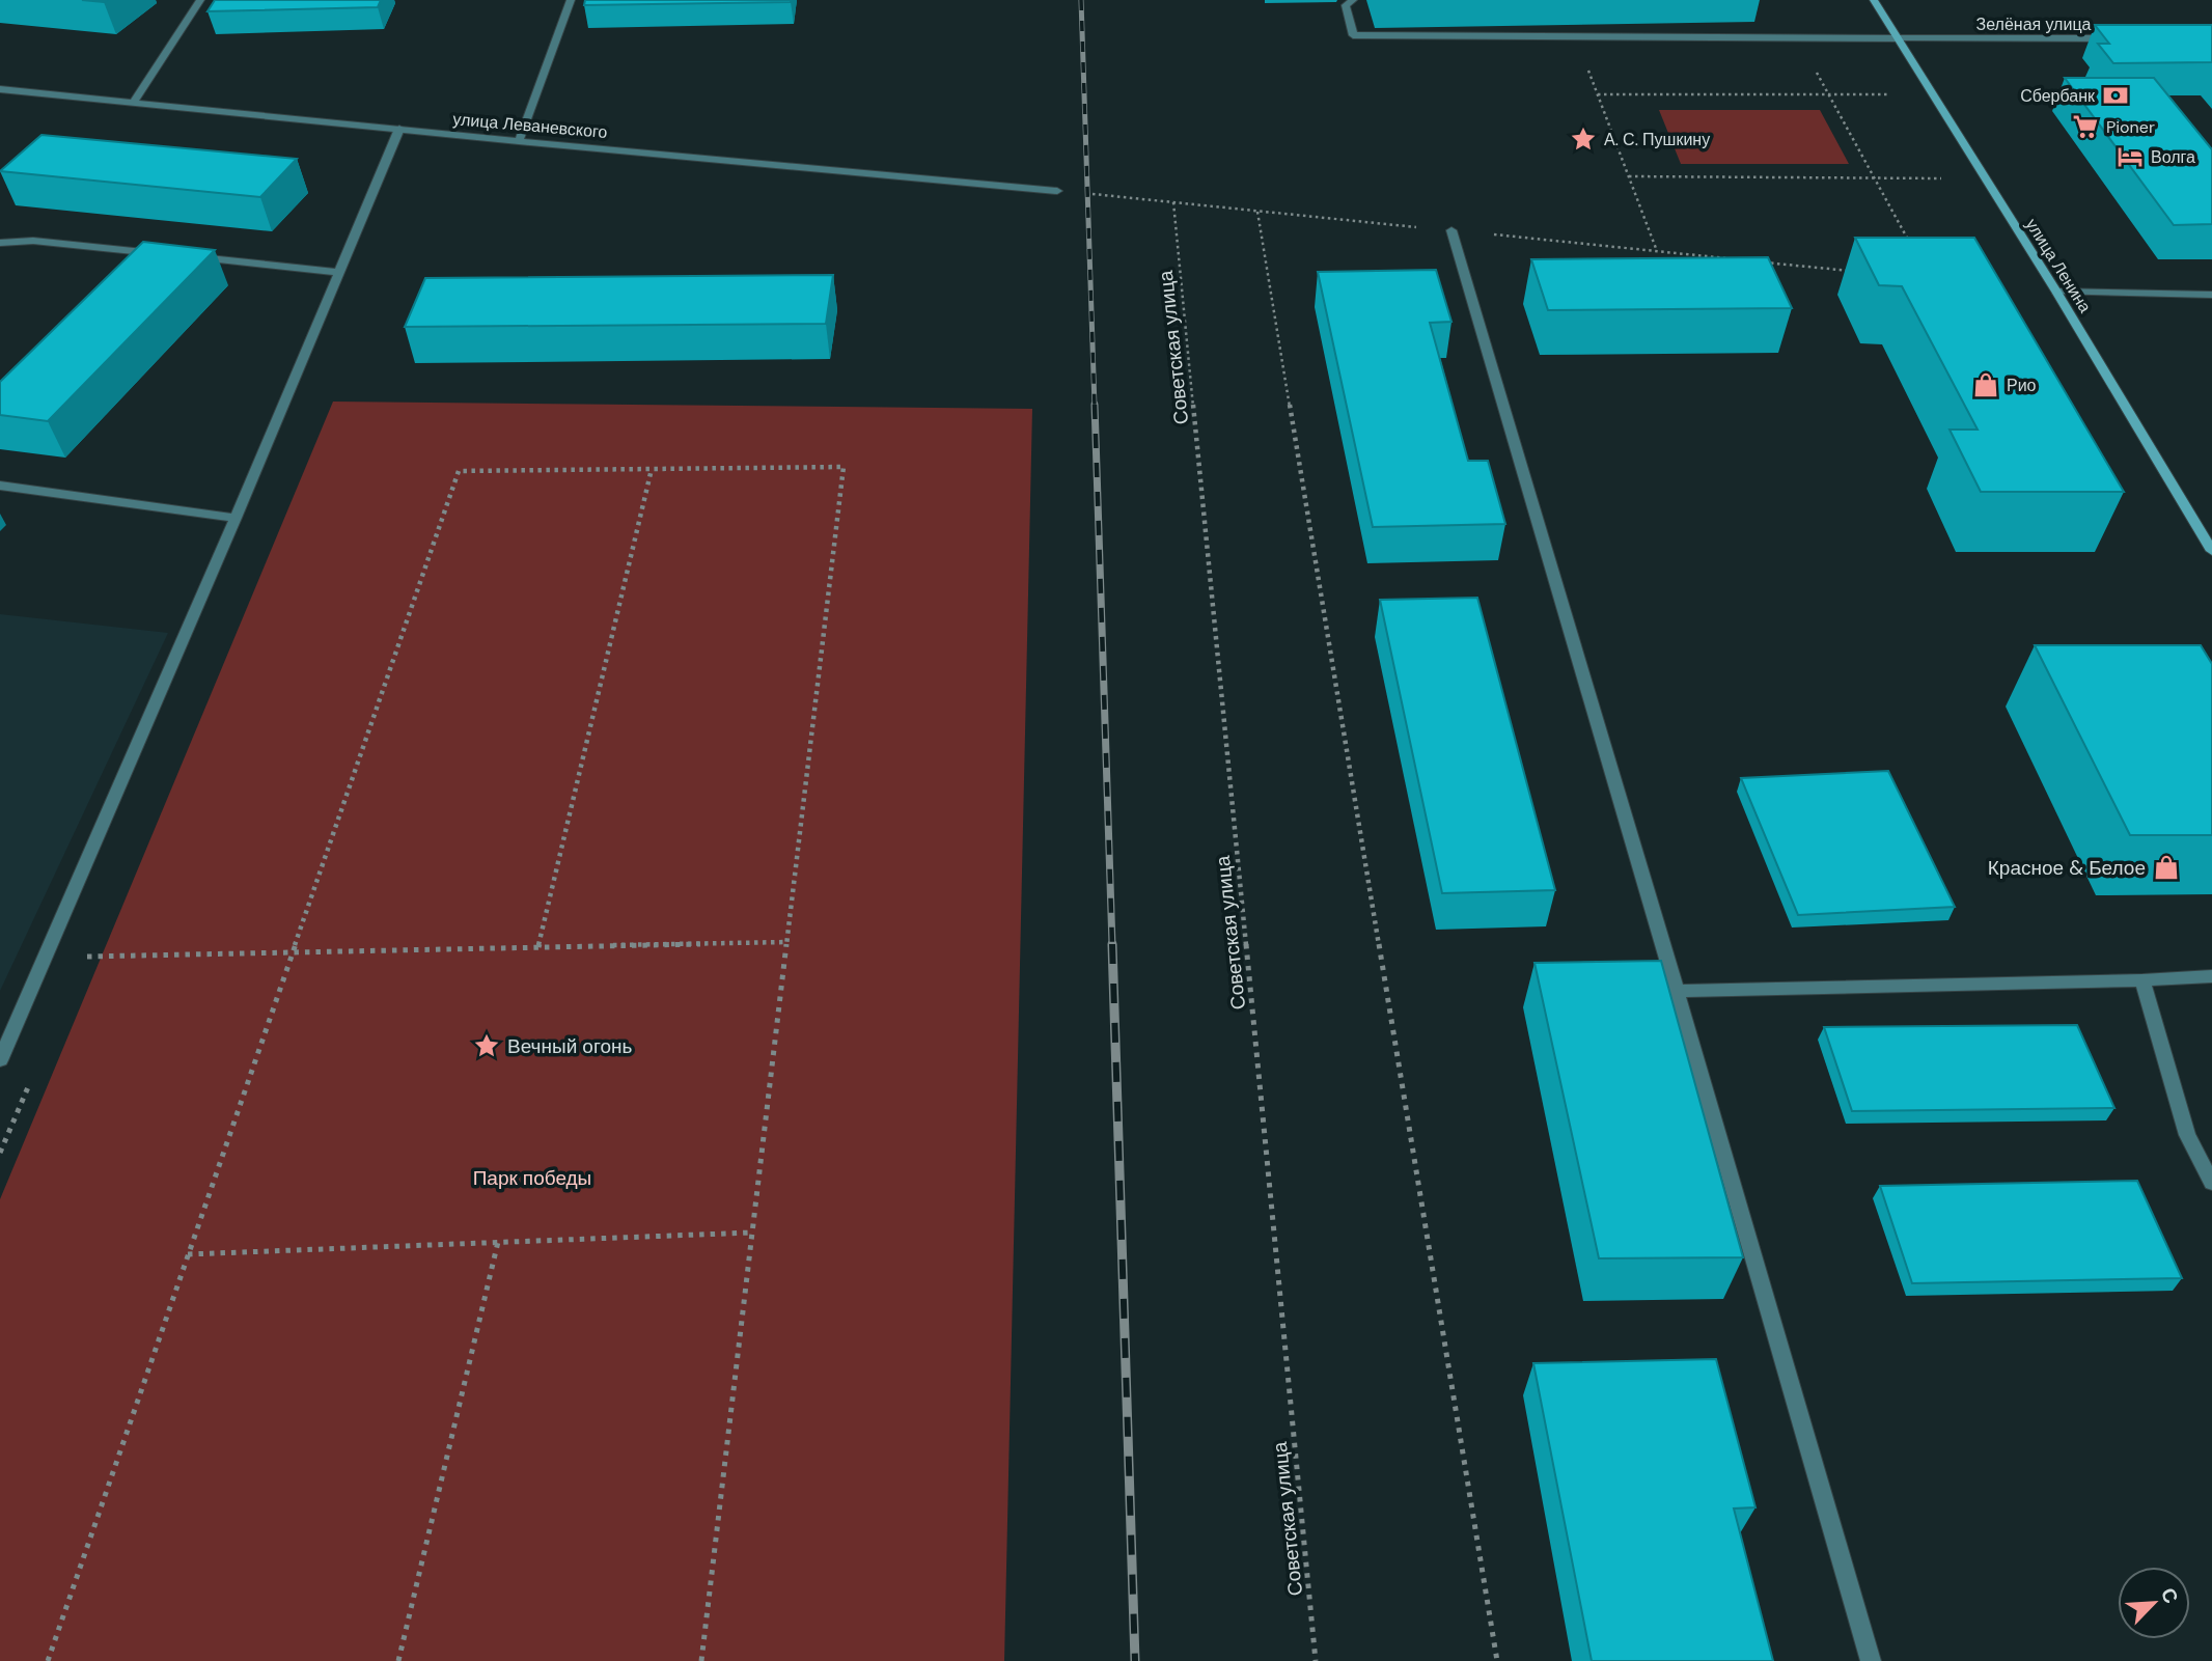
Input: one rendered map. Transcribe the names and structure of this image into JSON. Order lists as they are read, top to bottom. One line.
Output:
{"streets":{"main road":["улица Ленина"],"street":["Зелёная улица","улица Леваневского"],"path":["Советская улица"]},"crossings":[["Зелёная улица","улица Ленина"]],"parks":["Парк победы"],"places":{"bank":["Сбербанк"],"supermarket":["Pioner"],"place":["А. С. Пушкину","Вечный огонь"],"hotel":["Волга"],"shop":["Рио","Красное & Белое"]},"north":"top right"}
